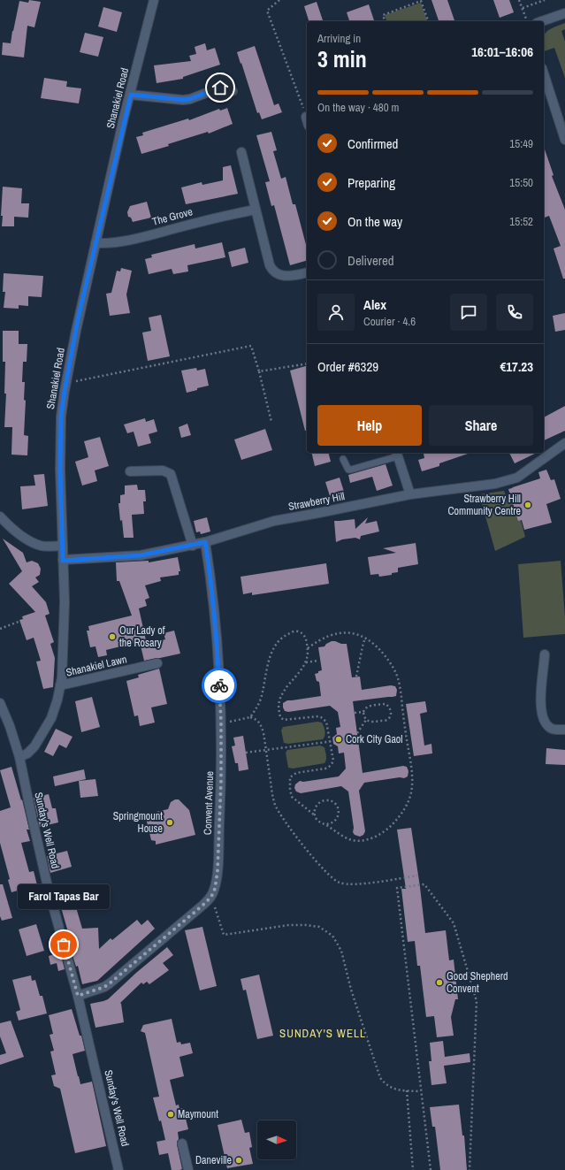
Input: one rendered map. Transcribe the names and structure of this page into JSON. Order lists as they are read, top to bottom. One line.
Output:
{"streets":{"street":["Shanakiel Road","The Grove","Strawberry Hill","Shanakiel Lawn","Convent Avenue","Sunday's Well Road"]},"crossings":[["Shanakiel Road","The Grove"],["Shanakiel Road","Strawberry Hill"],["Shanakiel Road","Shanakiel Lawn"],["Shanakiel Road","Sunday's Well Road"],["Strawberry Hill","Convent Avenue"]],"districts":["SUNDAY'S WELL"],"places":["Strawberry Hill Community Centre","Our Lady of the Rosary","Cork City Gaol","Springmount House","Farol Tapas Bar","Good Shepherd Convent","Maymount","Daneville"],"north":"right","page":{"heading":["3 min","Arriving in","16:01–16:06"],"panel":["Alex","Courier · 4.6","Order #6329","€17.23"],"bar":"On the way · 480 m","list":[["Confirmed","15:49"],["Preparing","15:50"],["On the way","15:52"],"Delivered"],"buttons":["Help","Share"],"bubble":"Farol Tapas Bar"}}
